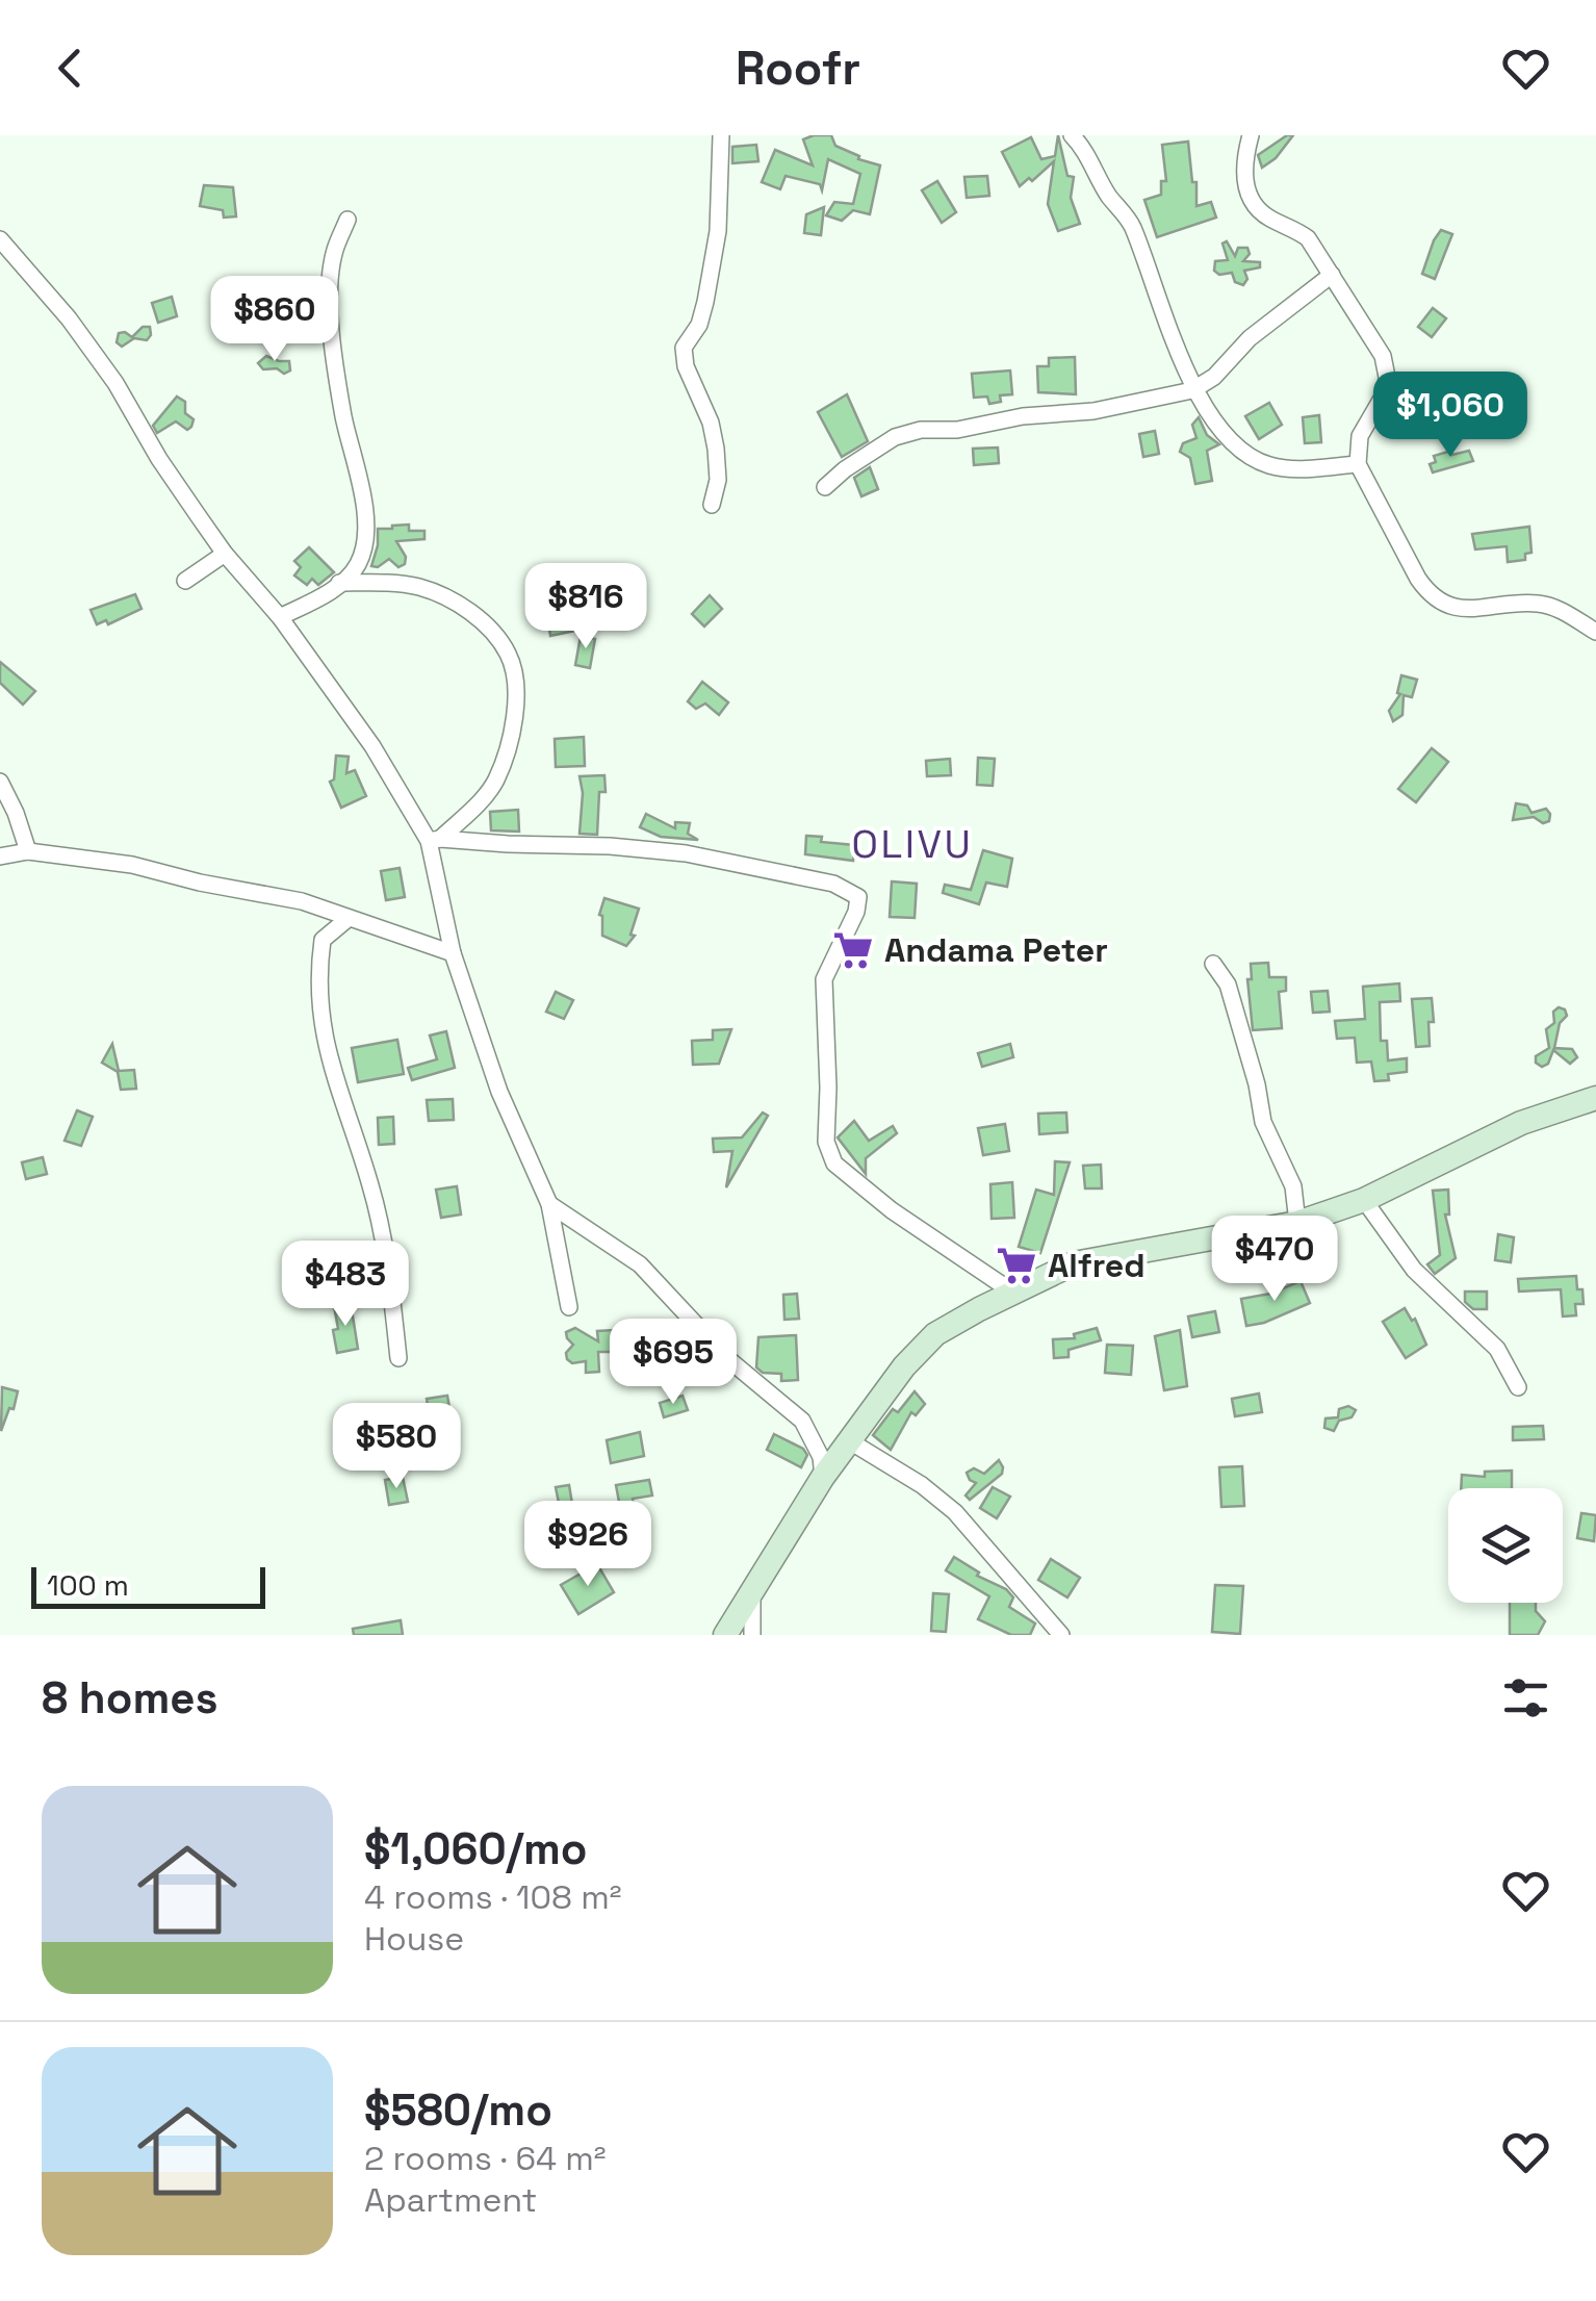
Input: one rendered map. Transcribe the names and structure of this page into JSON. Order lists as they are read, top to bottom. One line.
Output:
{"districts":["OLIVU"],"places":{"supermarket":["Andama Peter","Alfred"]},"scale_bar":"100 m","page":{"header":"Roofr","price":["$860","$1,060","$816","$470","$483","$695","$580","$926"],"scale":"100 m","heading":"8 homes","list":[{"name":"$1,060/mo","note":"4 rooms · 108 m² · House"},{"name":"$580/mo","note":"2 rooms · 64 m² · Apartment"}]}}
